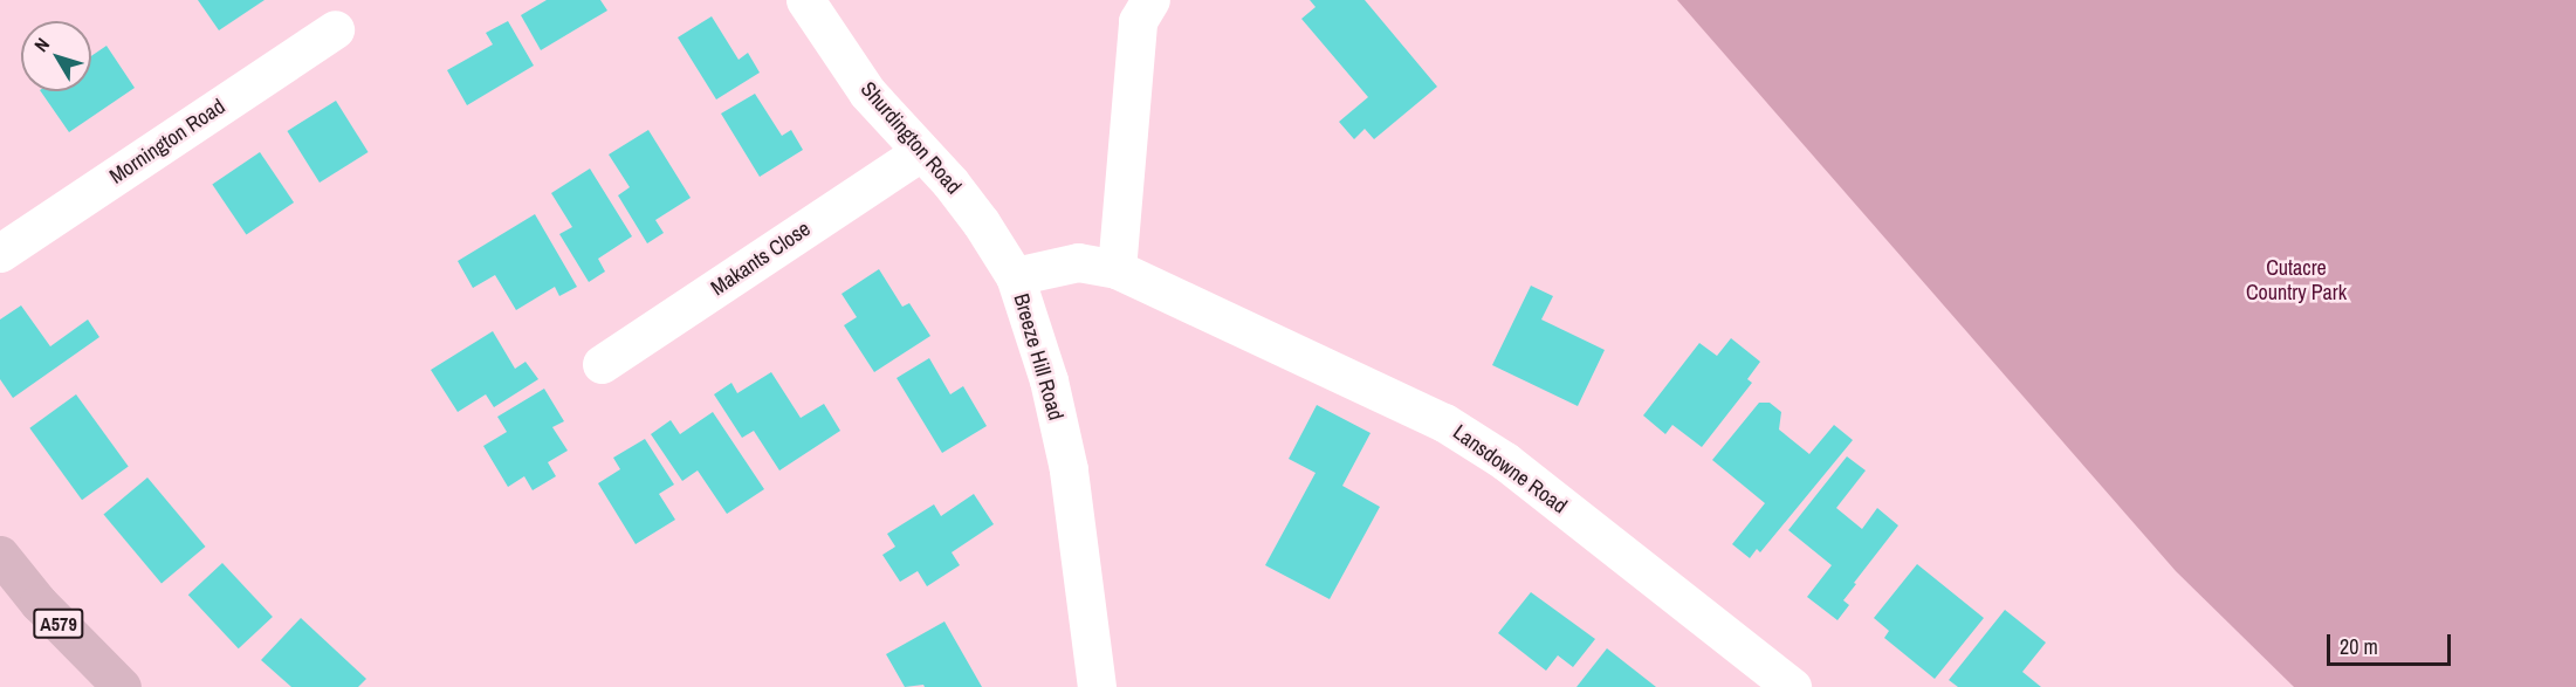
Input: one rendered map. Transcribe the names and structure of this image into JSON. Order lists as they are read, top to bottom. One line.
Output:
{"streets":{"highway":["A579"],"street":["Shurdington Road","Mornington Road","Makants Close","Breeze Hill Road","Lansdowne Road"]},"crossings":[["Shurdington Road","Makants Close"],["Shurdington Road","Breeze Hill Road"],["Breeze Hill Road","Lansdowne Road"]],"parks":["Cutacre Country Park"],"scale_bar":"20 m","north":"top left"}
